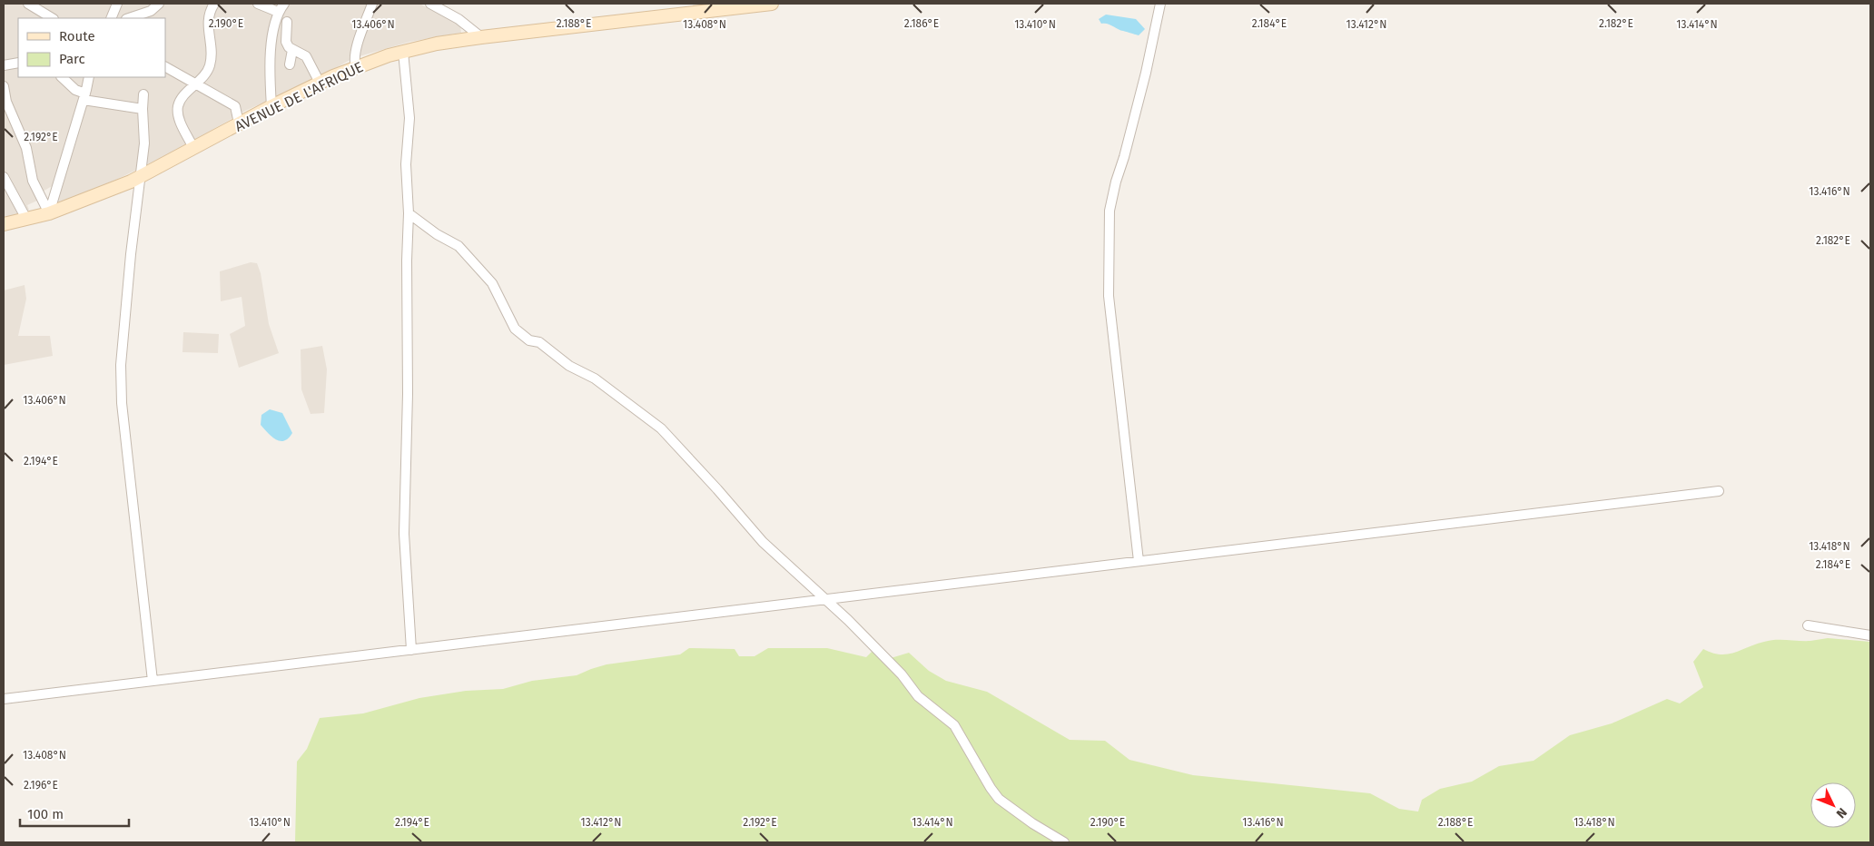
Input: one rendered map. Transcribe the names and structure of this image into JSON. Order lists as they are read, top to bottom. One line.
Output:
{"streets":{"main road":["AVENUE DE L'AFRIQUE"]},"legend":["Route","Parc"],"scale_bar":"100 m","north":"bottom right","coordinates":["2.190°E","2.188°E","2.186°E","2.184°E","2.182°E","13.412°N","13.414°N","13.406°N","13.408°N","13.410°N","2.192°E","13.416°N","2.194°E","13.418°N","2.196°E"]}
